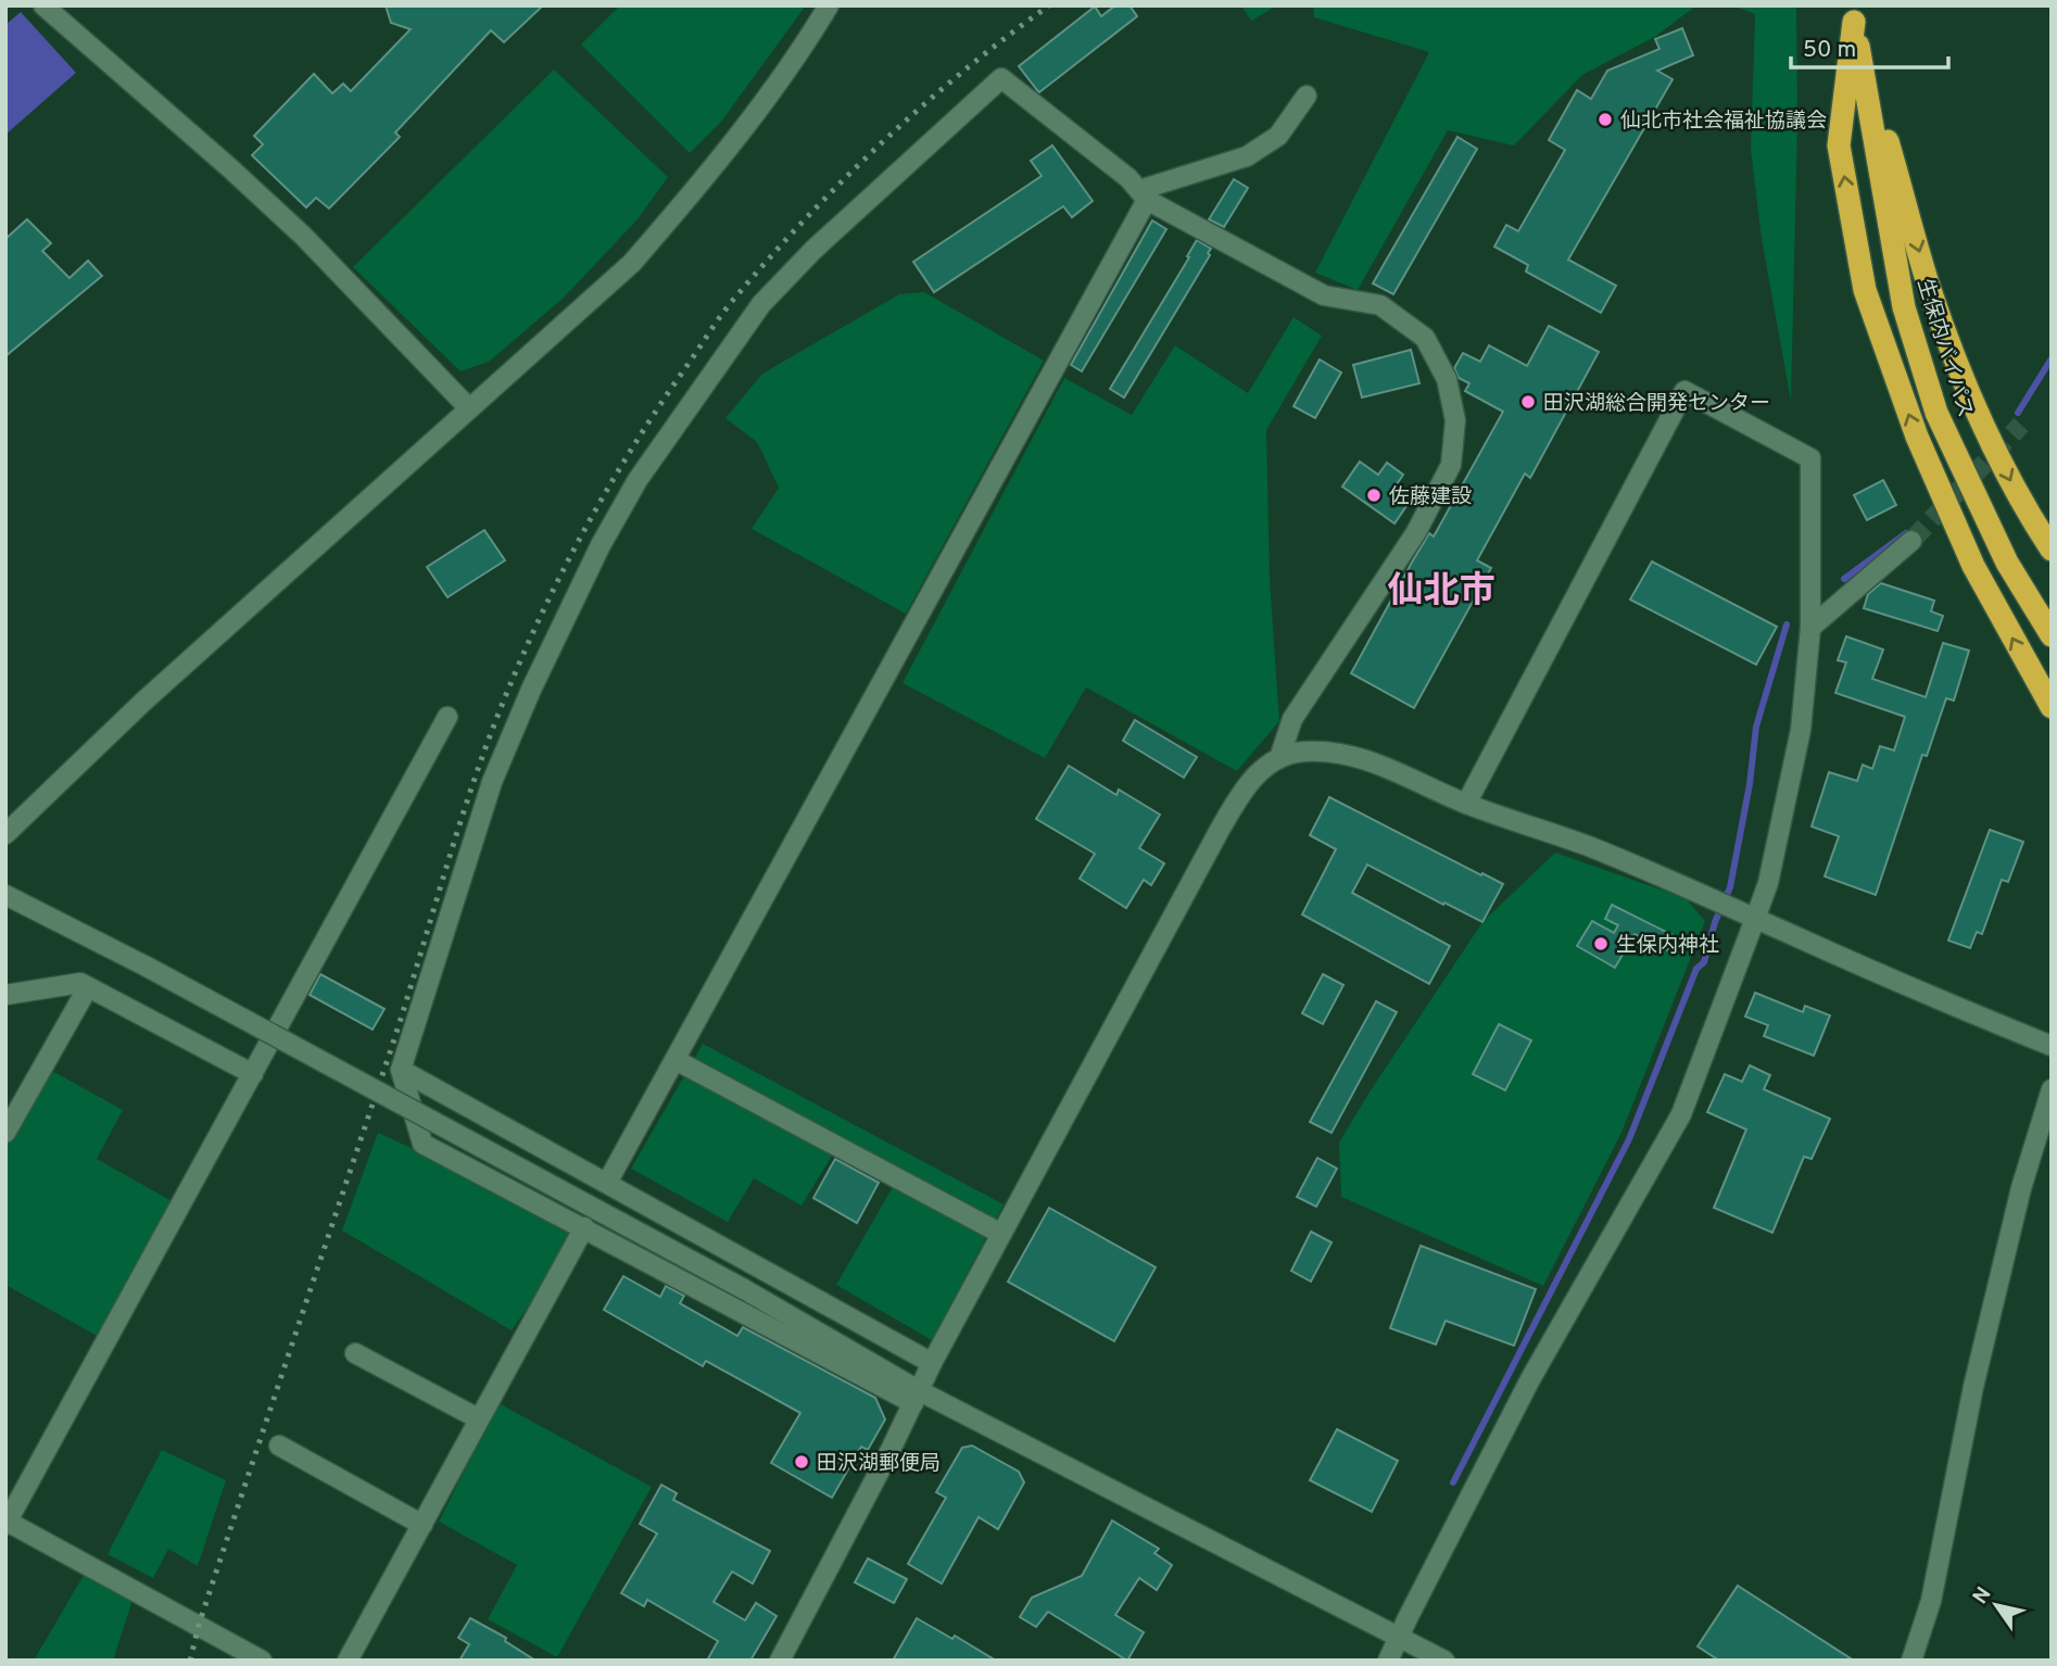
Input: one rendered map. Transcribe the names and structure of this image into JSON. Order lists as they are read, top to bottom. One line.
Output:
{"streets":{"highway":["生保内バイパス"]},"districts":["仙北市"],"places":["仙北市社会福祉協議会","田沢湖総合開発センター","佐藤建設","生保内神社","田沢湖郵便局"],"scale_bar":"50 m","north":"top left"}
